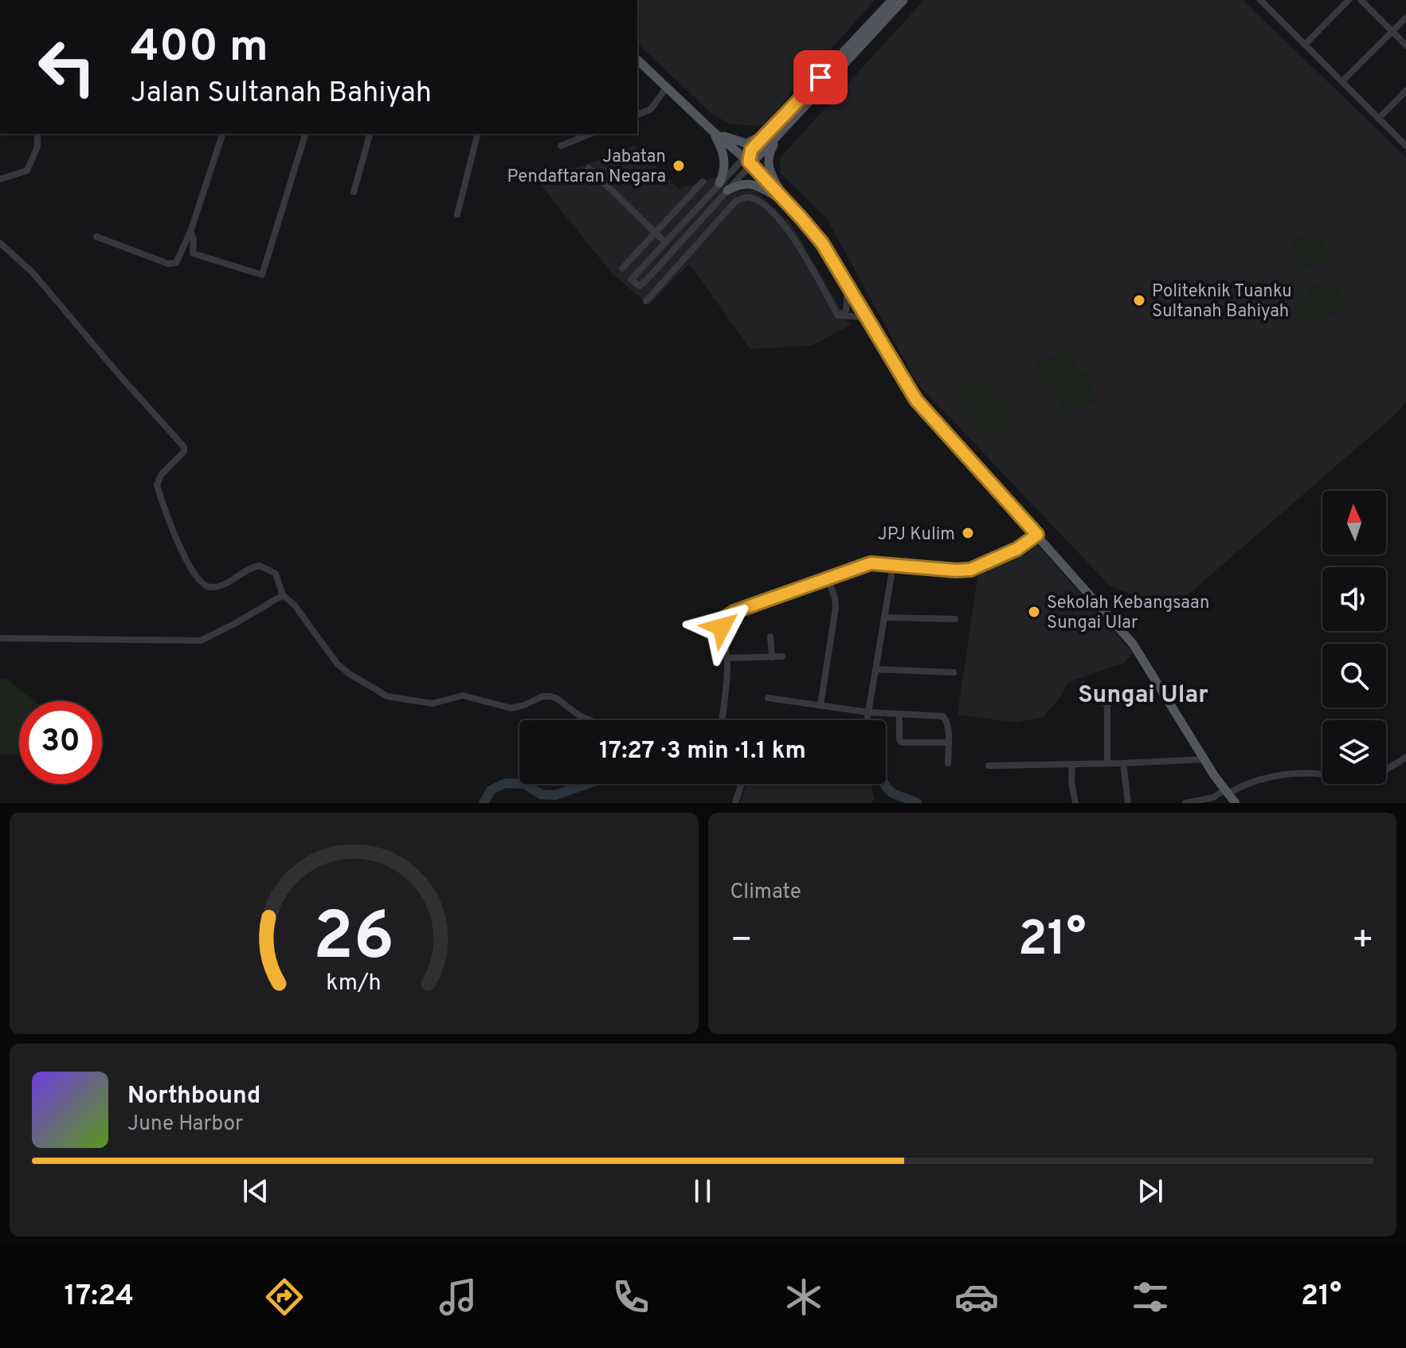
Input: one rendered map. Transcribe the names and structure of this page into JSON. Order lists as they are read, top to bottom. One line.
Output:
{"districts":["Sungai Ular"],"places":["Jabatan Pendaftaran Negara","Politeknik Tuanku Sultanah Bahiyah","JPJ Kulim","Sekolah Kebangsaan Sungai Ular"],"north":"top","page":{"turn":["400 m","Jalan Sultanah Bahiyah"],"limit":"30","trip":"17:27 · 3 min · 1.1 km","tile":"Climate","heat":["−","21°","+"],"song":["Northbound","June Harbor"],"tabs":["17:24","21°"],"gauge":["26","km/h"]}}
